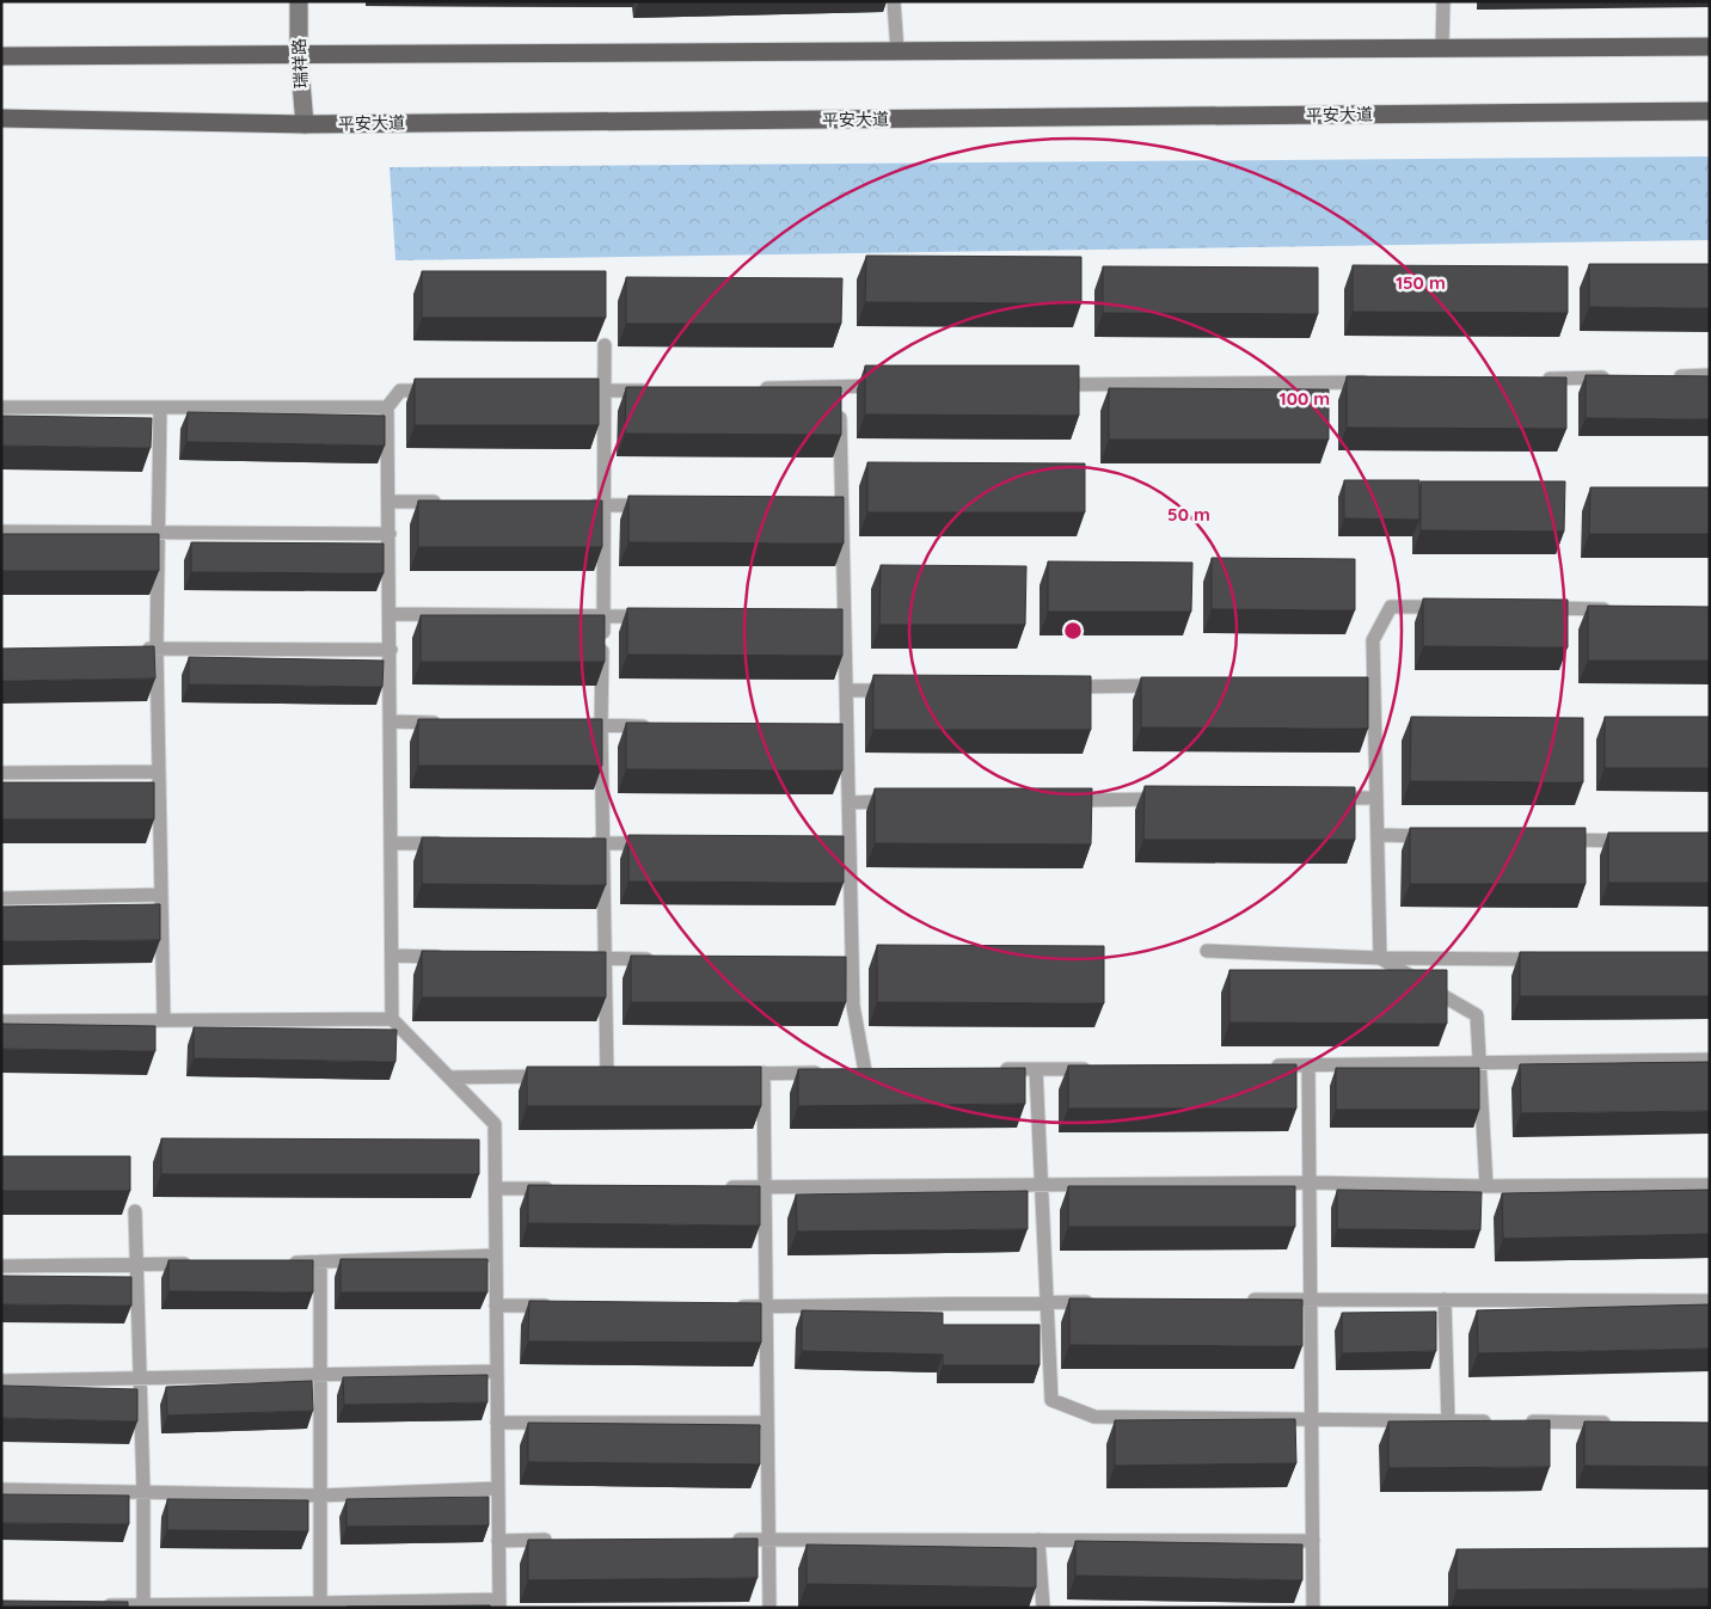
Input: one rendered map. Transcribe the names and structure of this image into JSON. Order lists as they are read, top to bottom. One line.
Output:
{"streets":{"main road":["平安大道"],"street":["瑞祥路"]},"crossings":[["瑞祥路","平安大道"]],"rings":["150 m","100 m","50 m"]}
